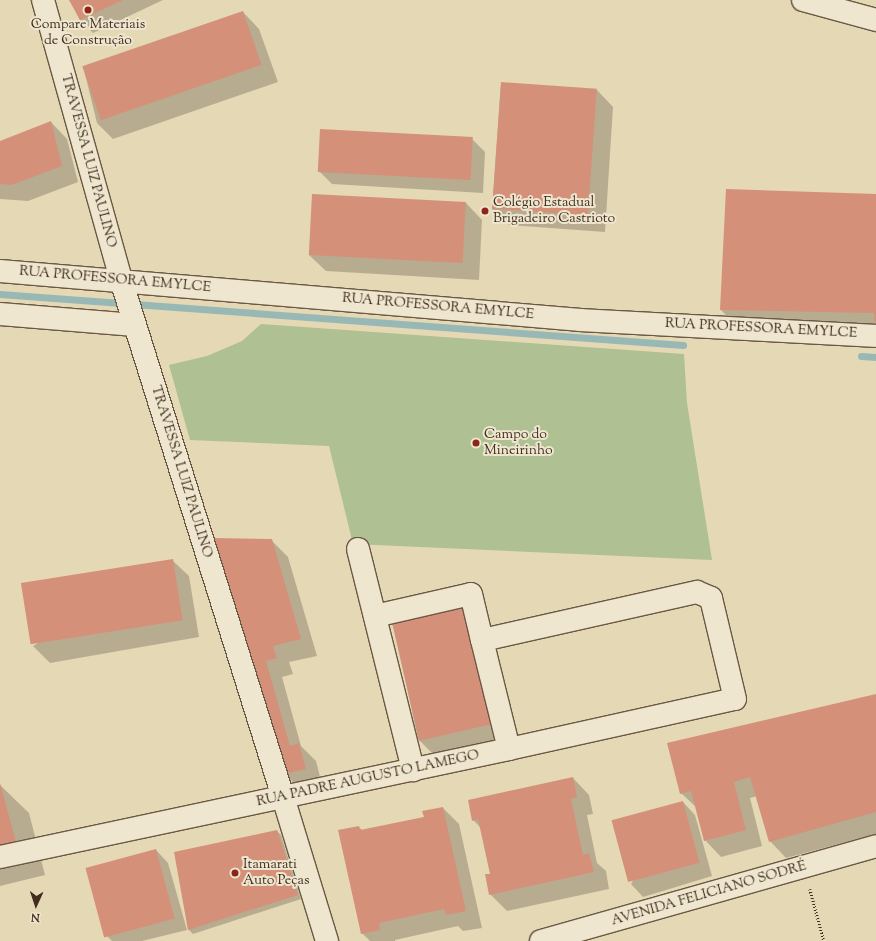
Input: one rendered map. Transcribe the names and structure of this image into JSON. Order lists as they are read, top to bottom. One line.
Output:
{"streets":{"street":["TRAVESSA LUIZ PAULINO","RUA PROFESSORA EMYLCE","RUA PADRE AUGUSTO LAMEGO","AVENIDA FELICIANO SODRÉ"]},"crossings":[["TRAVESSA LUIZ PAULINO","RUA PROFESSORA EMYLCE"],["TRAVESSA LUIZ PAULINO","RUA PADRE AUGUSTO LAMEGO"]],"places":["Compare Materiais de Construção","Colégio Estadual Brigadeiro Castrioto","Campo do Mineirinho","Itamarati Auto Peças"],"north":"bottom"}
